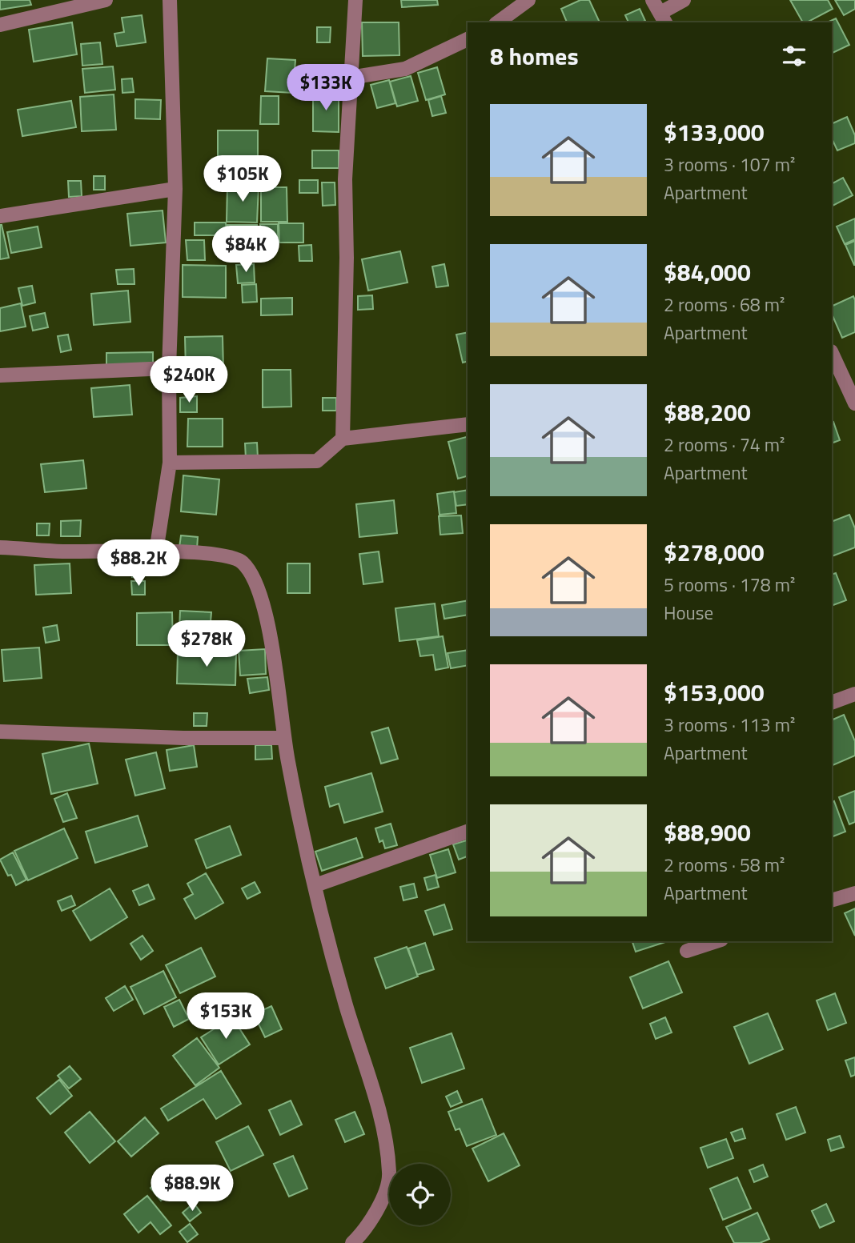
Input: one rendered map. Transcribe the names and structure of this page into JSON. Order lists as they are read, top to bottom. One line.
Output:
{"page":{"heading":"8 homes","price":["$133K","$105K","$84K","$240K","$88.2K","$278K","$153K","$88.9K"],"list":[{"name":"$133,000","note":"3 rooms · 107 m² · Apartment"},{"name":"$84,000","note":"2 rooms · 68 m² · Apartment"},{"name":"$88,200","note":"2 rooms · 74 m² · Apartment"},{"name":"$278,000","note":"5 rooms · 178 m² · House"},{"name":"$153,000","note":"3 rooms · 113 m² · Apartment"},{"name":"$88,900","note":"2 rooms · 58 m² · Apartment"}]}}
